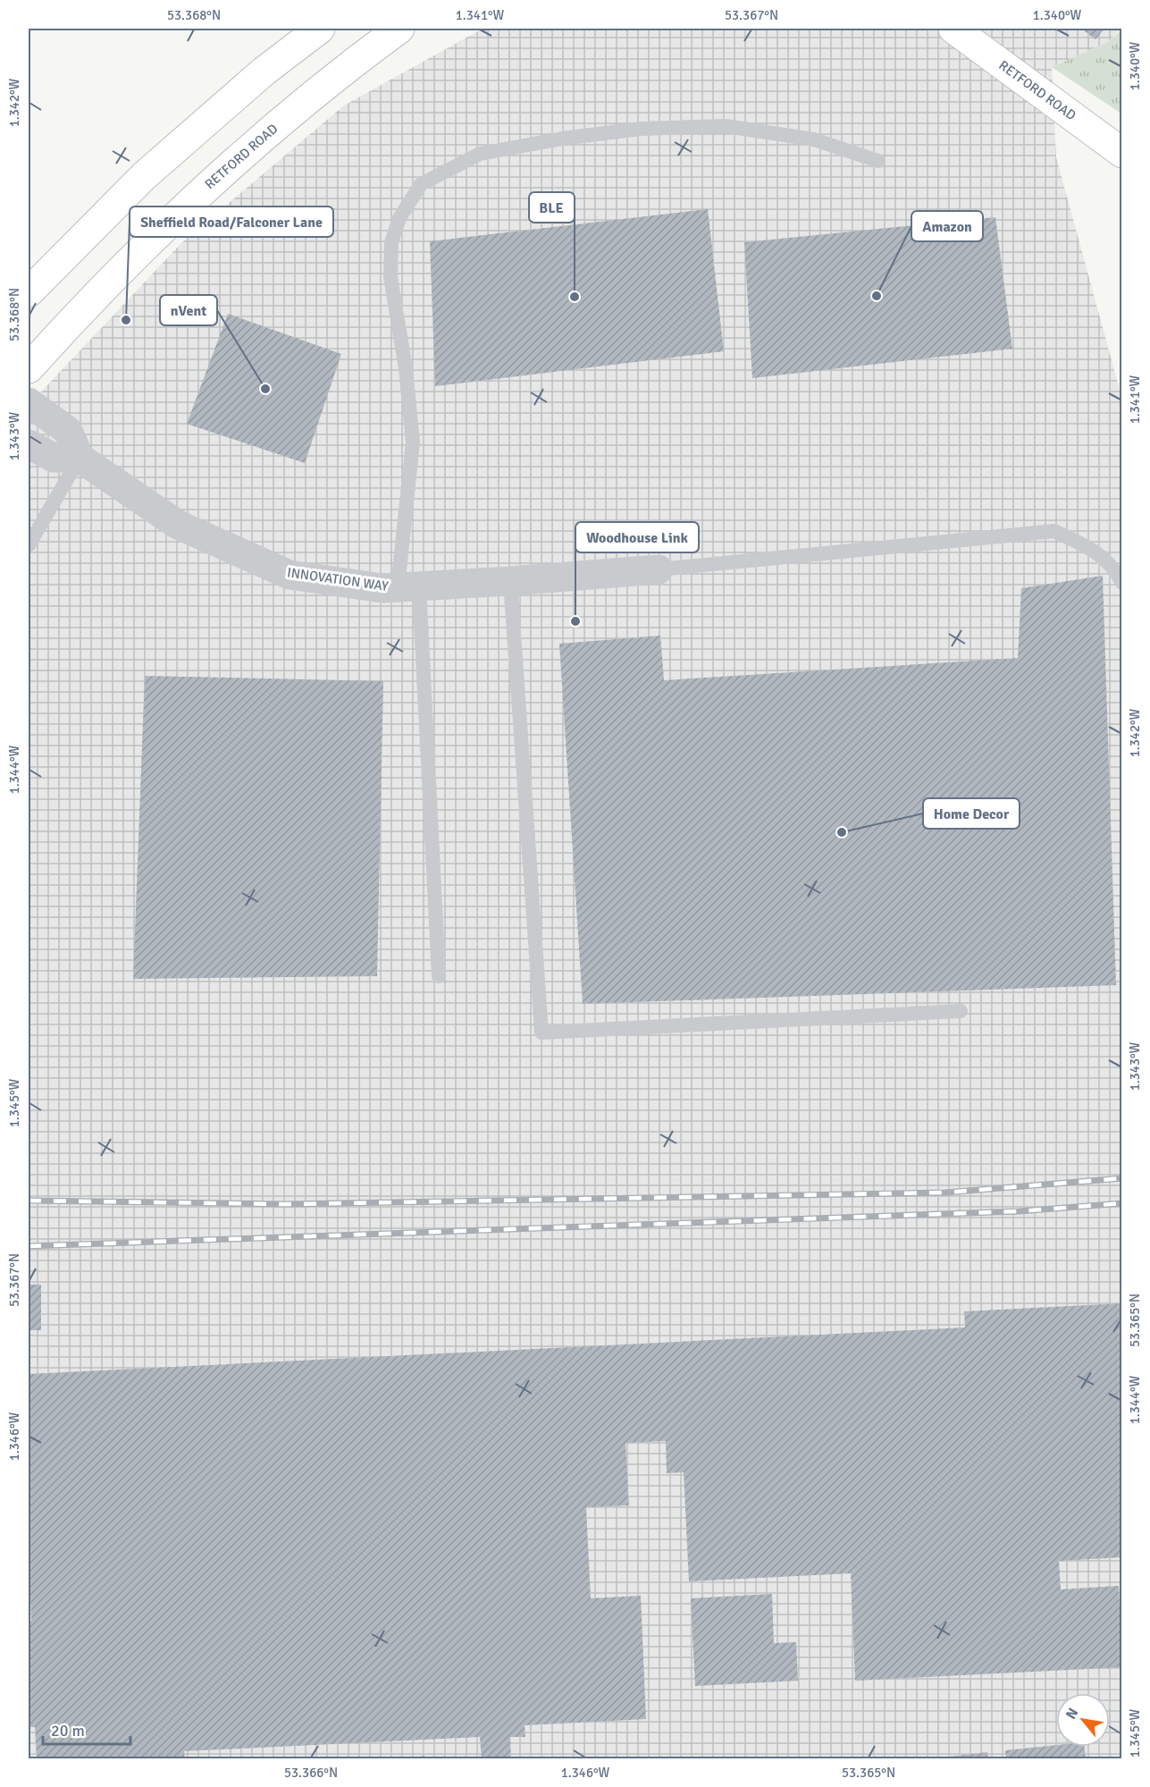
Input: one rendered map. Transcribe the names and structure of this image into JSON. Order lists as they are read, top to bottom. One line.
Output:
{"streets":{"main road":["RETFORD ROAD"],"street":["INNOVATION WAY"]},"places":["Amazon","BLE","Sheffield Road/Falconer Lane","nVent","Woodhouse Link","Home Decor"],"scale_bar":"20 m","north":"top left","coordinates":["53.368°N","1.341°W","53.367°N","1.340°W","1.342°W","1.343°W","1.344°W","1.345°W","53.365°N","1.346°W","53.366°N"]}
